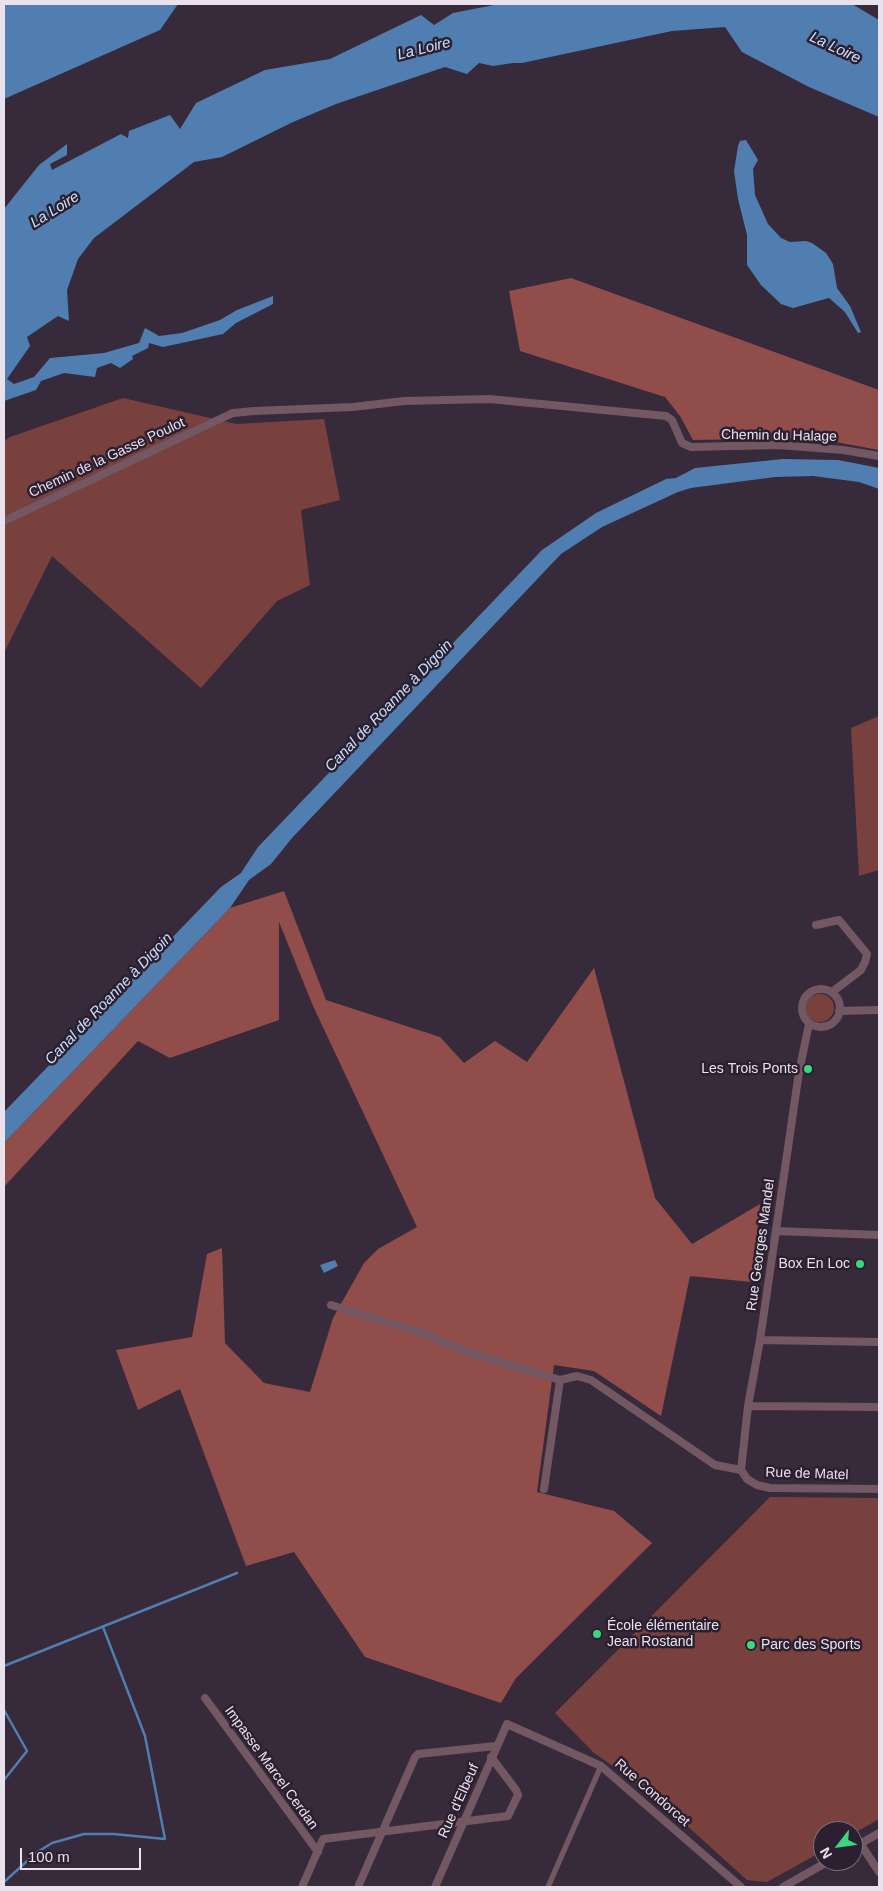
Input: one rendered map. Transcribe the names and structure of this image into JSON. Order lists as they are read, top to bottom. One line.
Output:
{"streets":{"street":["Chemin du Halage","Chemin de la Gasse Poulot","Rue Georges Mandel","Rue de Matel","Impasse Marcel Cerdan","Rue Condorcet","Rue d'Elbeuf"]},"crossings":[["Chemin du Halage","Chemin de la Gasse Poulot"],["Rue Georges Mandel","Rue de Matel"],["Rue Condorcet","Rue d'Elbeuf"]],"water":["La Loire","Canal de Roanne à Digoin"],"places":["Les Trois Ponts","Box En Loc","École élémentaire Jean Rostand","Parc des Sports"],"scale_bar":"100 m","north":"bottom left"}
